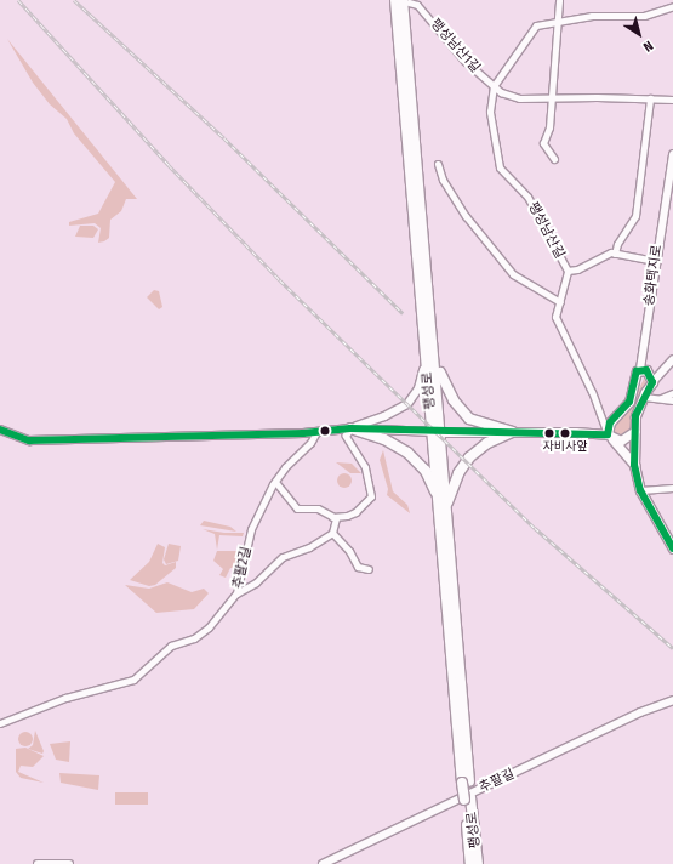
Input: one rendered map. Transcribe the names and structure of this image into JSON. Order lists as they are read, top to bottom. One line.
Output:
{"streets":{"main road":["송화택지로","팽성로"],"street":["팽성남산1길","팽성남산길","추팔2길","추팔길"]},"crossings":[["팽성남산1길","팽성남산길"],["팽성남산1길","팽성로"],["팽성남산길","송화택지로"]],"places":["자비사앞"],"north":"bottom right"}
